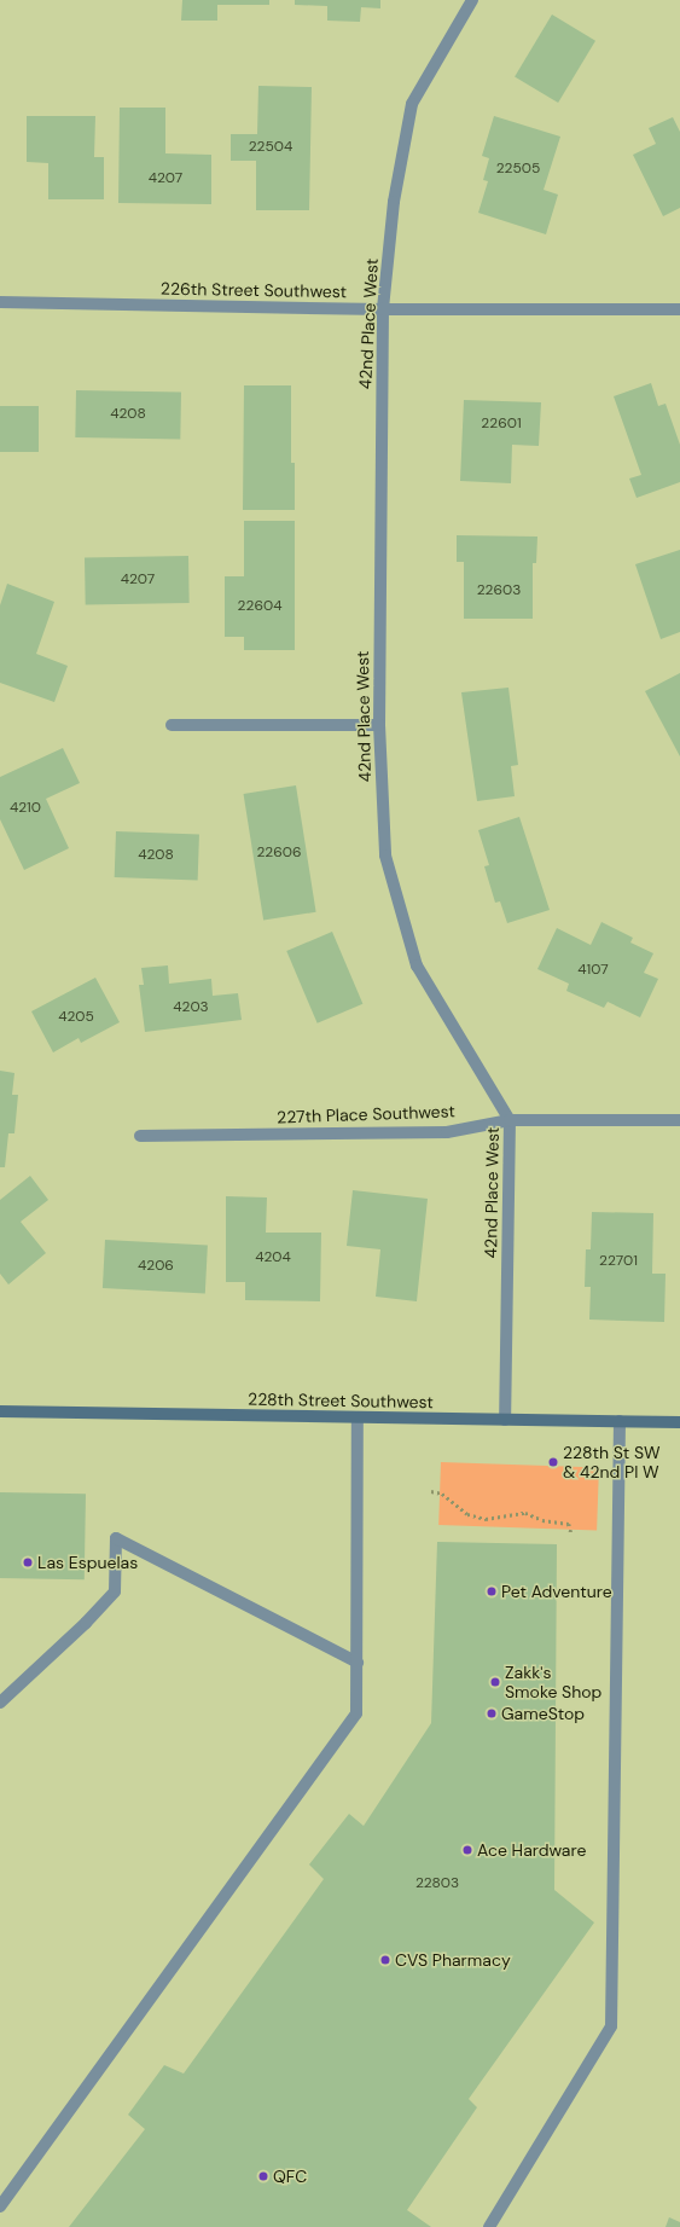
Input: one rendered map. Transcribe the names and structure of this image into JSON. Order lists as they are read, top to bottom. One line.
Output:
{"streets":{"main road":["228th Street Southwest"],"street":["226th Street Southwest","42nd Place West","227th Place Southwest"]},"crossings":[["226th Street Southwest","42nd Place West"],["42nd Place West","227th Place Southwest"],["42nd Place West","228th Street Southwest"]],"places":["228th St SW & 42nd Pl W","Las Espuelas","Pet Adventure","Zakk's Smoke Shop","GameStop","Ace Hardware","CVS Pharmacy","QFC"],"house_numbers":["22504","22505","4207","4208","22601","4207","22603","22604","4210","22606","4208","4107","4203","4205","4204","22701","4206","22803"]}
